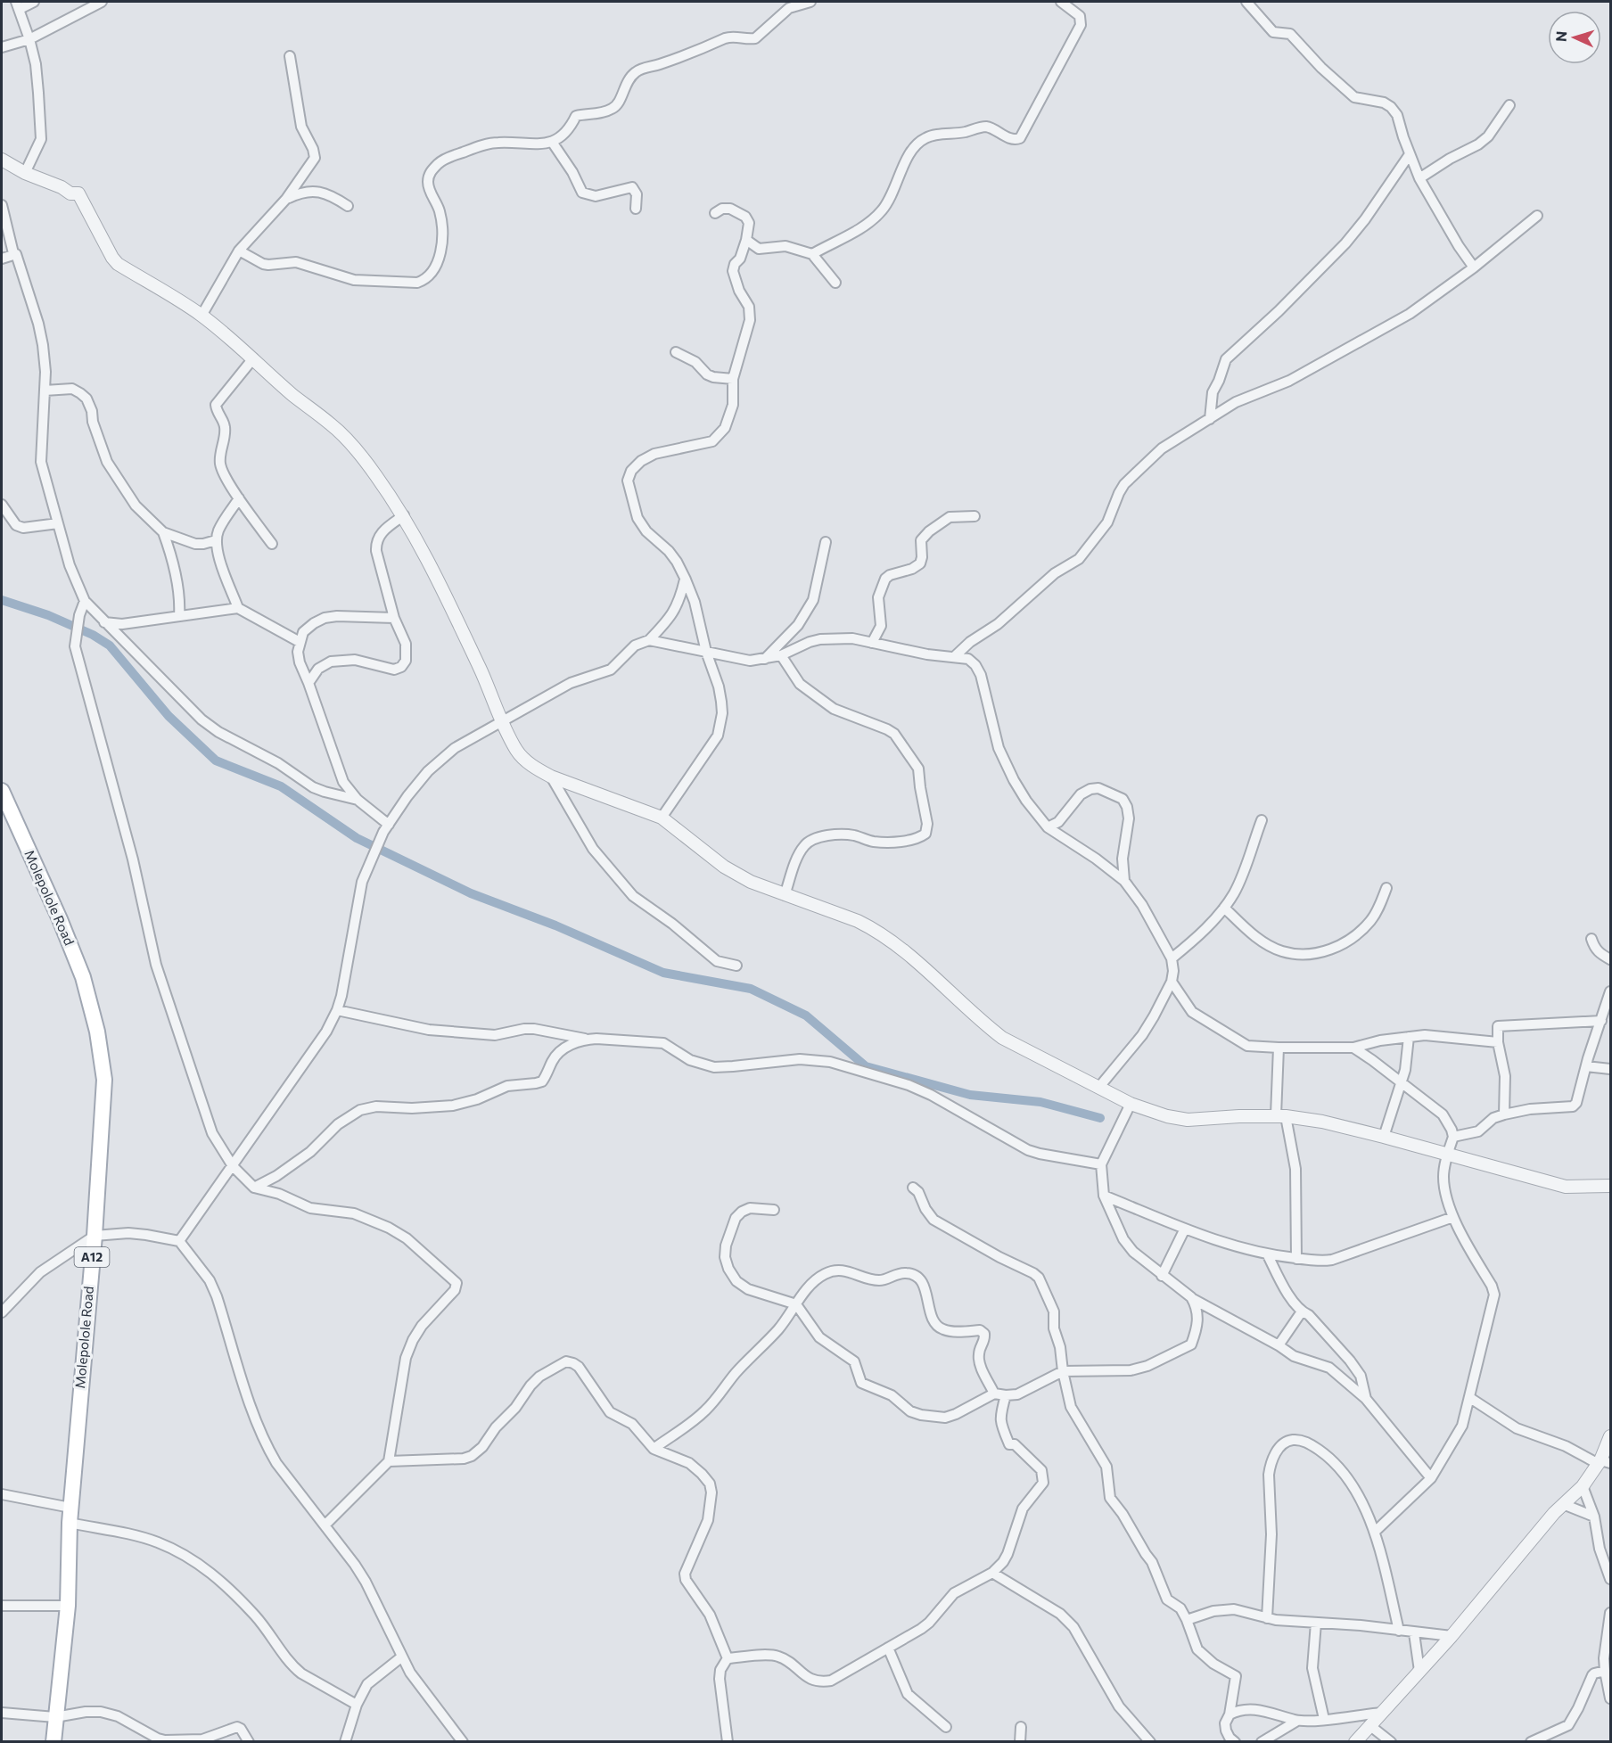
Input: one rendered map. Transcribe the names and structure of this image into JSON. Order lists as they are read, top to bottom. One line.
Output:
{"streets":{"main road":["Molepolole Road","A12"]},"north":"left"}
